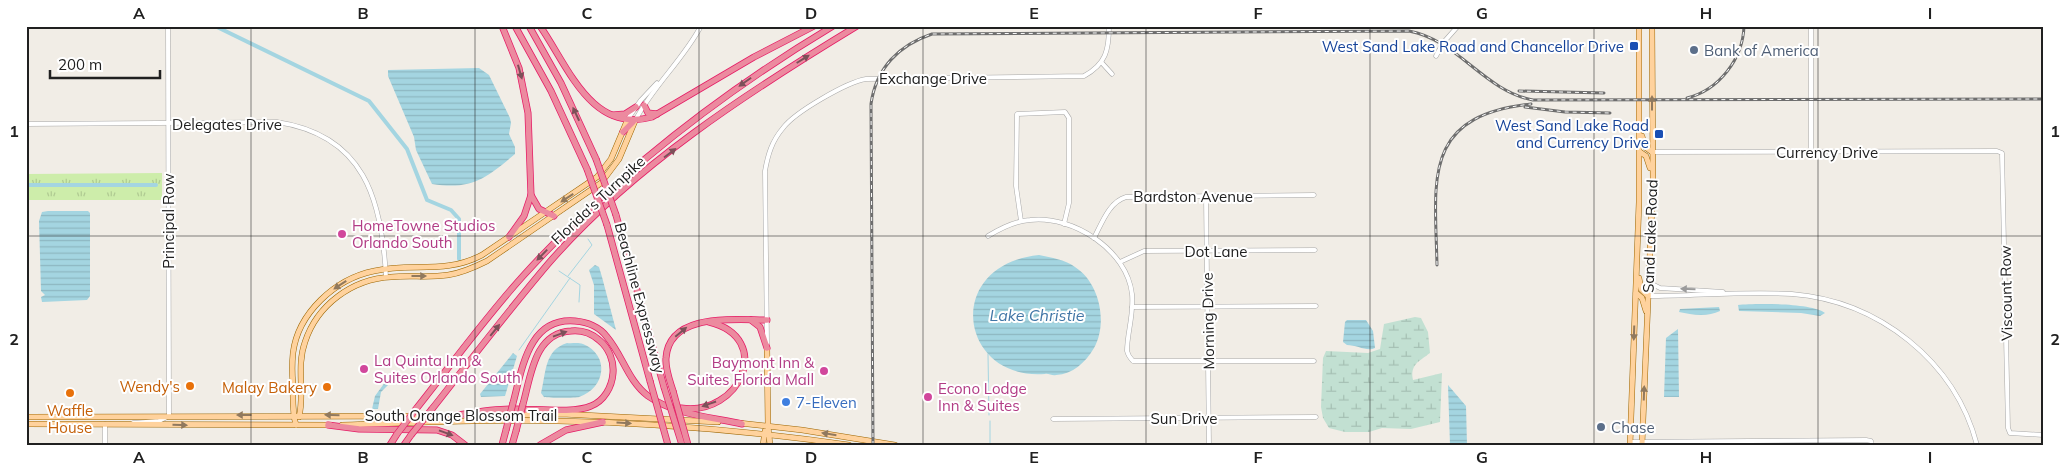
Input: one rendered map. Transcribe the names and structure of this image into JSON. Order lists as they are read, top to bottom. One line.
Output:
{"streets":{"highway":["Florida's Turnpike","Beachline Expressway"],"main road":["Sand Lake Road","South Orange Blossom Trail"],"street":["Exchange Drive","Delegates Drive","Currency Drive","Bardston Avenue","Principal Row","Dot Lane","Viscount Row","Morning Drive","Sun Drive"]},"crossings":[["Delegates Drive","Principal Row"],["Currency Drive","Sand Lake Road"],["Currency Drive","Viscount Row"],["Bardston Avenue","Morning Drive"],["Principal Row","South Orange Blossom Trail"],["Dot Lane","Morning Drive"],["Morning Drive","Sun Drive"]],"water":["Lake Christie"],"places":{"transit":["West Sand Lake Road and Chancellor Drive","West Sand Lake Road and Currency Drive"],"other":["Bank of America","HomeTowne Studios Orlando South","La Quinta Inn & Suites Orlando South","Baymont Inn & Suites Florida Mall","Wendy's","Malay Bakery","Waffle House","Econo Lodge Inn & Suites","7-Eleven","Chase"]},"scale_bar":"200 m","grid":{"columns":["A","B","C","D","E","F","G","H","I"],"rows":["1","2"]}}
